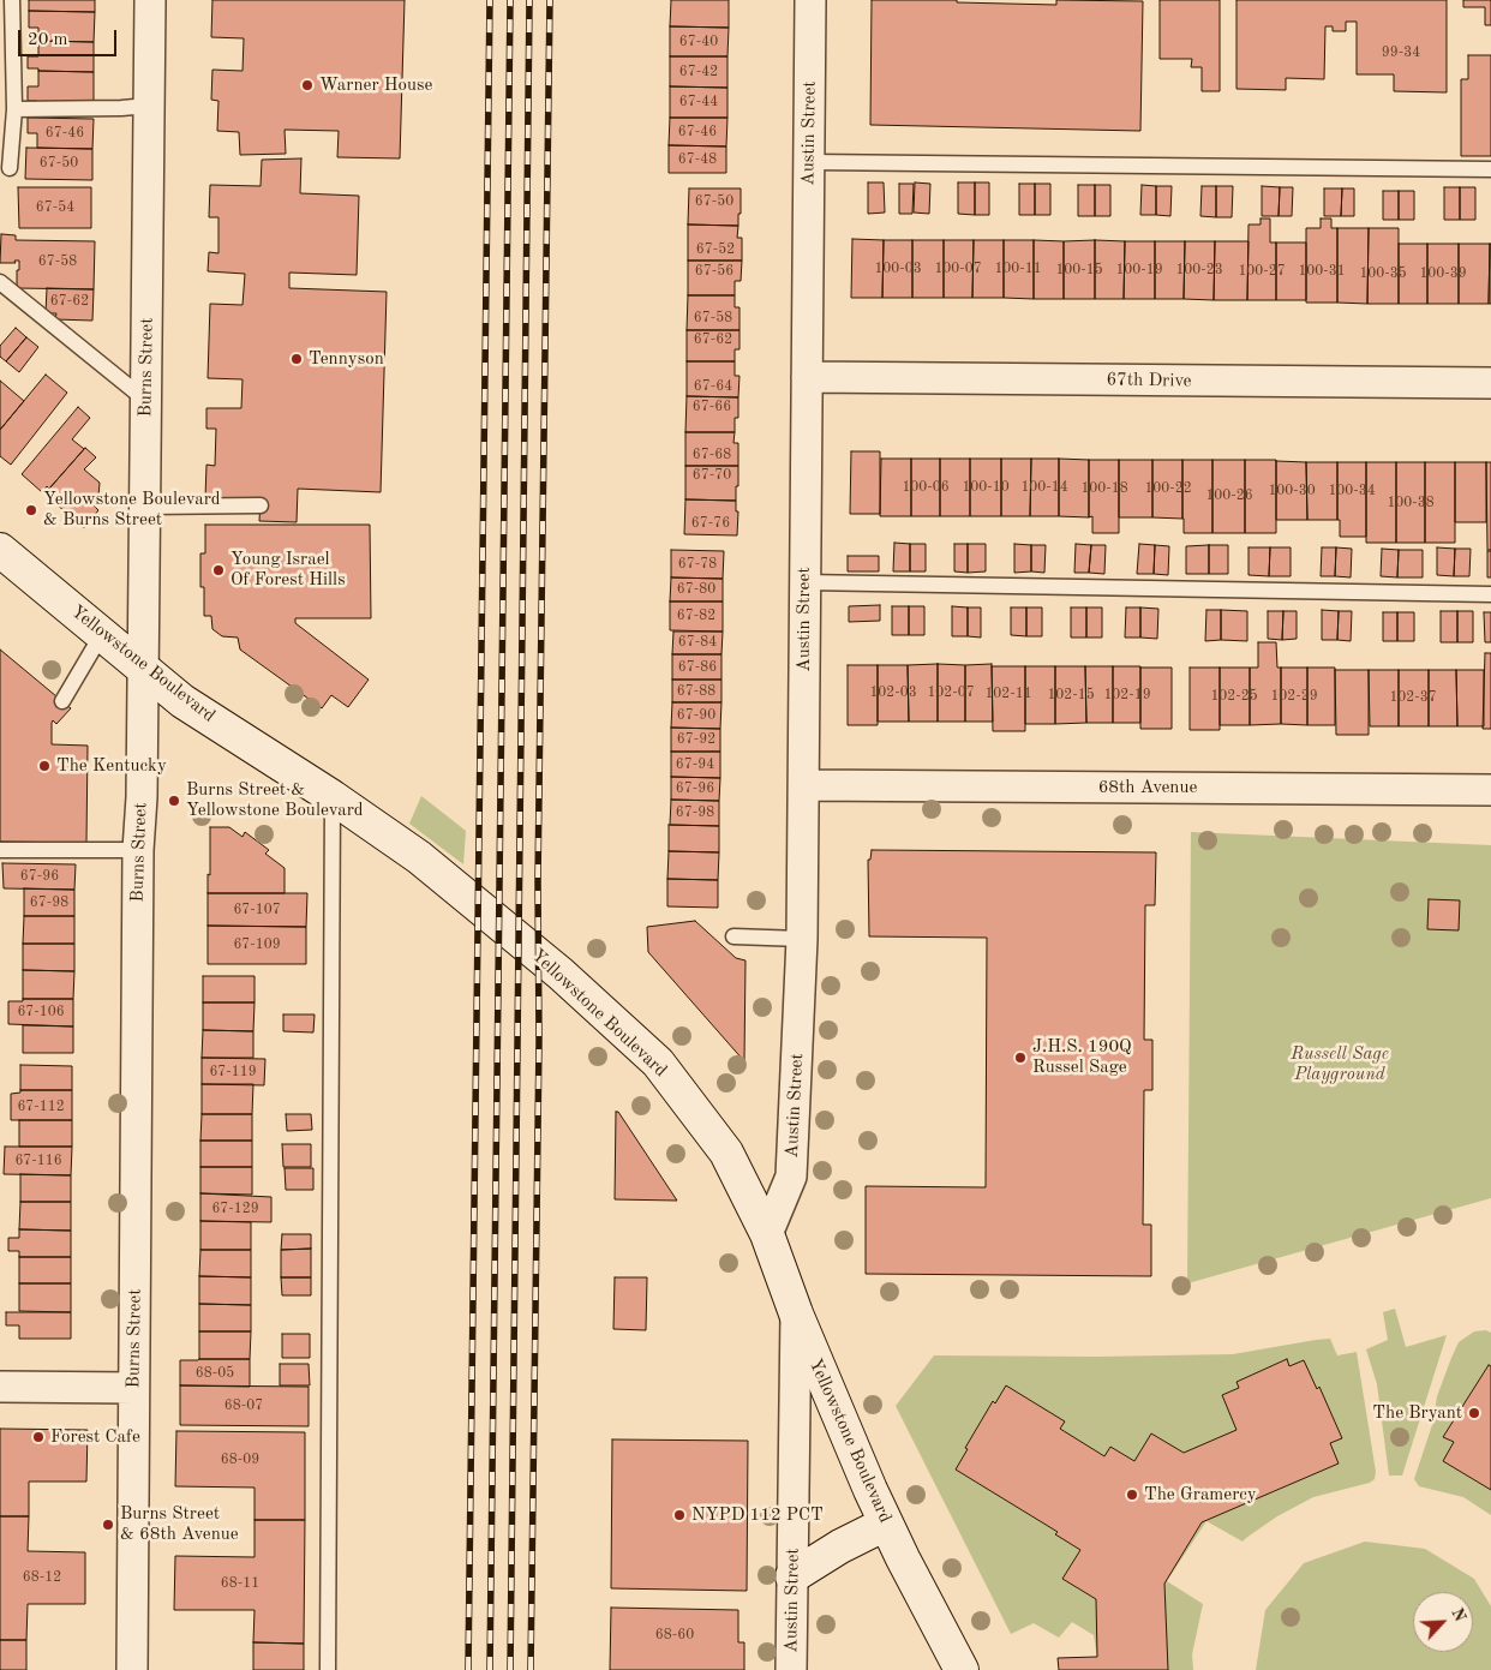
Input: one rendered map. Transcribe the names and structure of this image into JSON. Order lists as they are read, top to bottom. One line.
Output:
{"streets":{"street":["Austin Street","Burns Street","67th Drive","Yellowstone Boulevard","68th Avenue"]},"crossings":[["Austin Street","67th Drive"],["Austin Street","Yellowstone Boulevard"],["Austin Street","68th Avenue"],["Burns Street","Yellowstone Boulevard"]],"parks":["Russell Sage Playground"],"places":["Warner House","Tennyson","Yellowstone Boulevard & Burns Street","Young Israel Of Forest Hills","The Kentucky","Burns Street & Yellowstone Boulevard","J.H.S. 190Q Russel Sage","The Bryant","Forest Cafe","The Gramercy","NYPD 112 PCT","Burns Street & 68th Avenue"],"house_numbers":["67-40","99-34","67-42","67-44","67-46","67-46","67-48","67-50","67-50","67-54","67-52","67-58","100-03","100-07","100-11","100-15","100-19","100-23","67-56","100-27","100-31","100-35","100-39","67-62","67-58","67-62","67-64","67-66","67-68","67-70","100-06","100-10","100-14","100-18","100-22","100-30","100-34","100-26","100-38","67-76","67-78","67-80","67-82","67-84","67-86","67-88","102-03","102-07","102-11","102-15","102-19","102-25","102-29","102-37","67-90","67-92","67-94","67-96","67-98","67-96","67-98","67-107","67-109","67-106","67-119","67-112","67-116","67-129","68-05","68-07","68-09","68-12","68-11","68-60"],"scale_bar":"20 m","north":"top right"}
